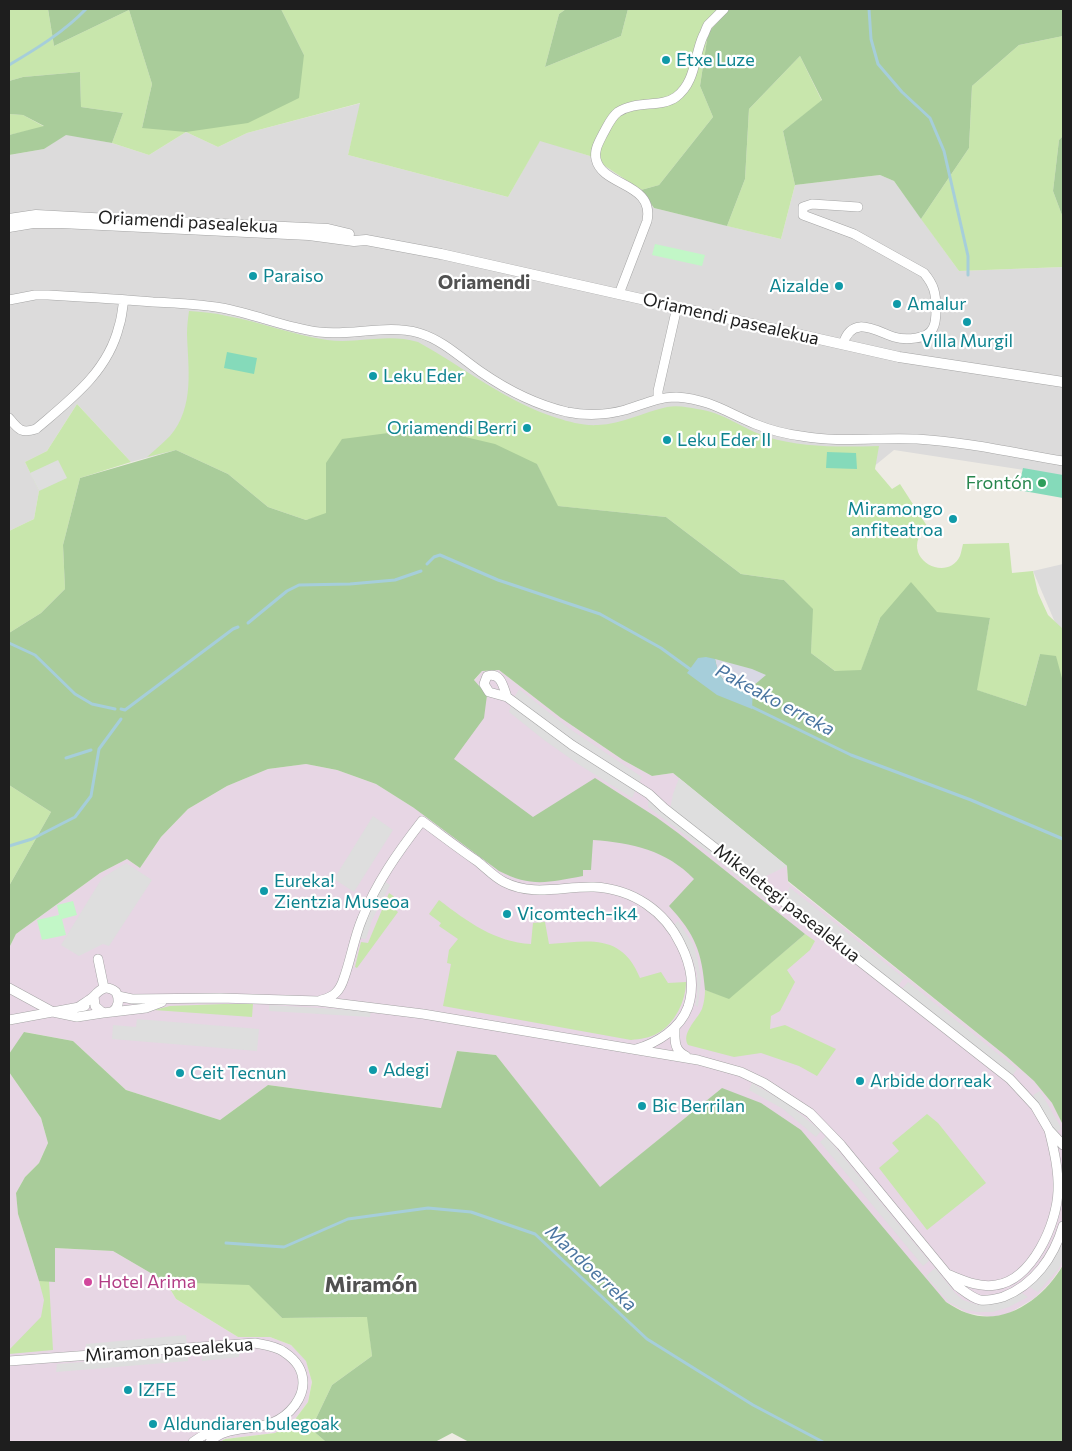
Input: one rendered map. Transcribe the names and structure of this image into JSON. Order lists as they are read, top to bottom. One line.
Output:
{"streets":{"street":["Oriamendi pasealekua","Mikeletegi pasealekua","Miramon pasealekua"]},"districts":["Oriamendi","Miramón"],"water":["Pakeako erreka","Mandoerreka"],"places":["Etxe Luze","Paraiso","Aizalde","Amalur","Villa Murgil","Leku Eder","Oriamendi Berri","Leku Eder II","Frontón","Miramongo anfiteatroa","Eureka! Zientzia Museoa","Vicomtech-ik4","Adegi","Ceit Tecnun","Arbide dorreak","Bic Berrilan","Hotel Arima","IZFE","Aldundiaren bulegoak"]}
